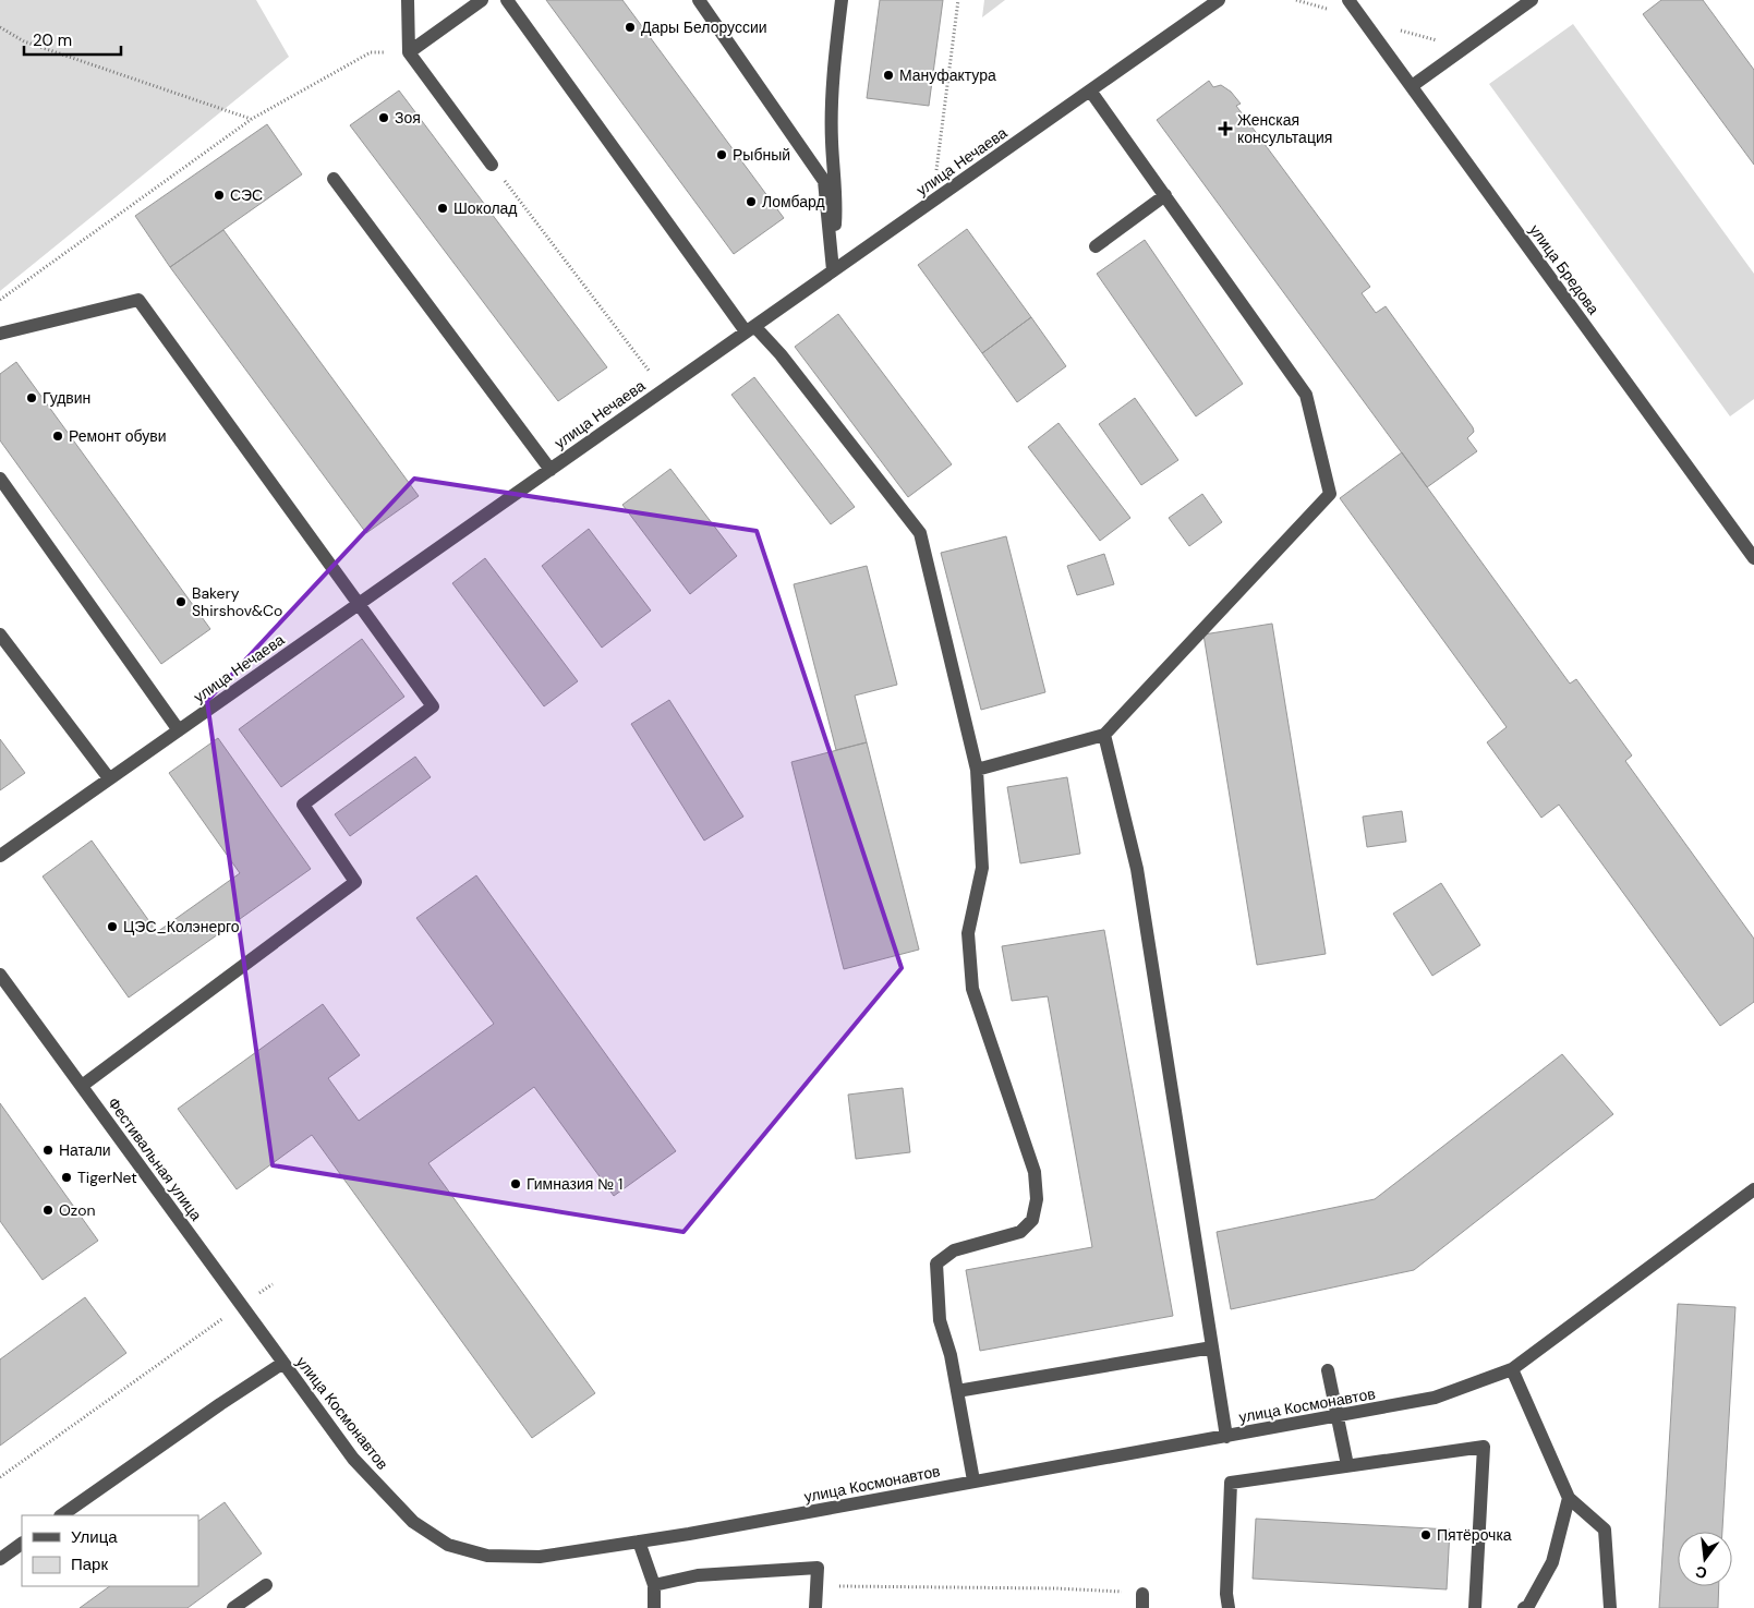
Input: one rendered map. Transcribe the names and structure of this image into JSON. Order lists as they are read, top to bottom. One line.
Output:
{"streets":{"street":["улица Нечаева","улица Бредова","Фестивальная улица","улица Космонавтов"]},"crossings":[["Фестивальная улица","улица Космонавтов"]],"places":{"other":["Дары Белоруссии","Мануфактура","Зоя","Рыбный","СЭС","Ломбард","Шоколад","Гудвин","Ремонт обуви","Bakery Shirshov&Co","ЦЭС_Колэнерго","Натали","TigerNet","Гимназия № 1","Ozon","Пятёрочка"],"health":["Женская консультация"]},"legend":["Улица","Парк"],"scale_bar":"20 m","north":"bottom"}
